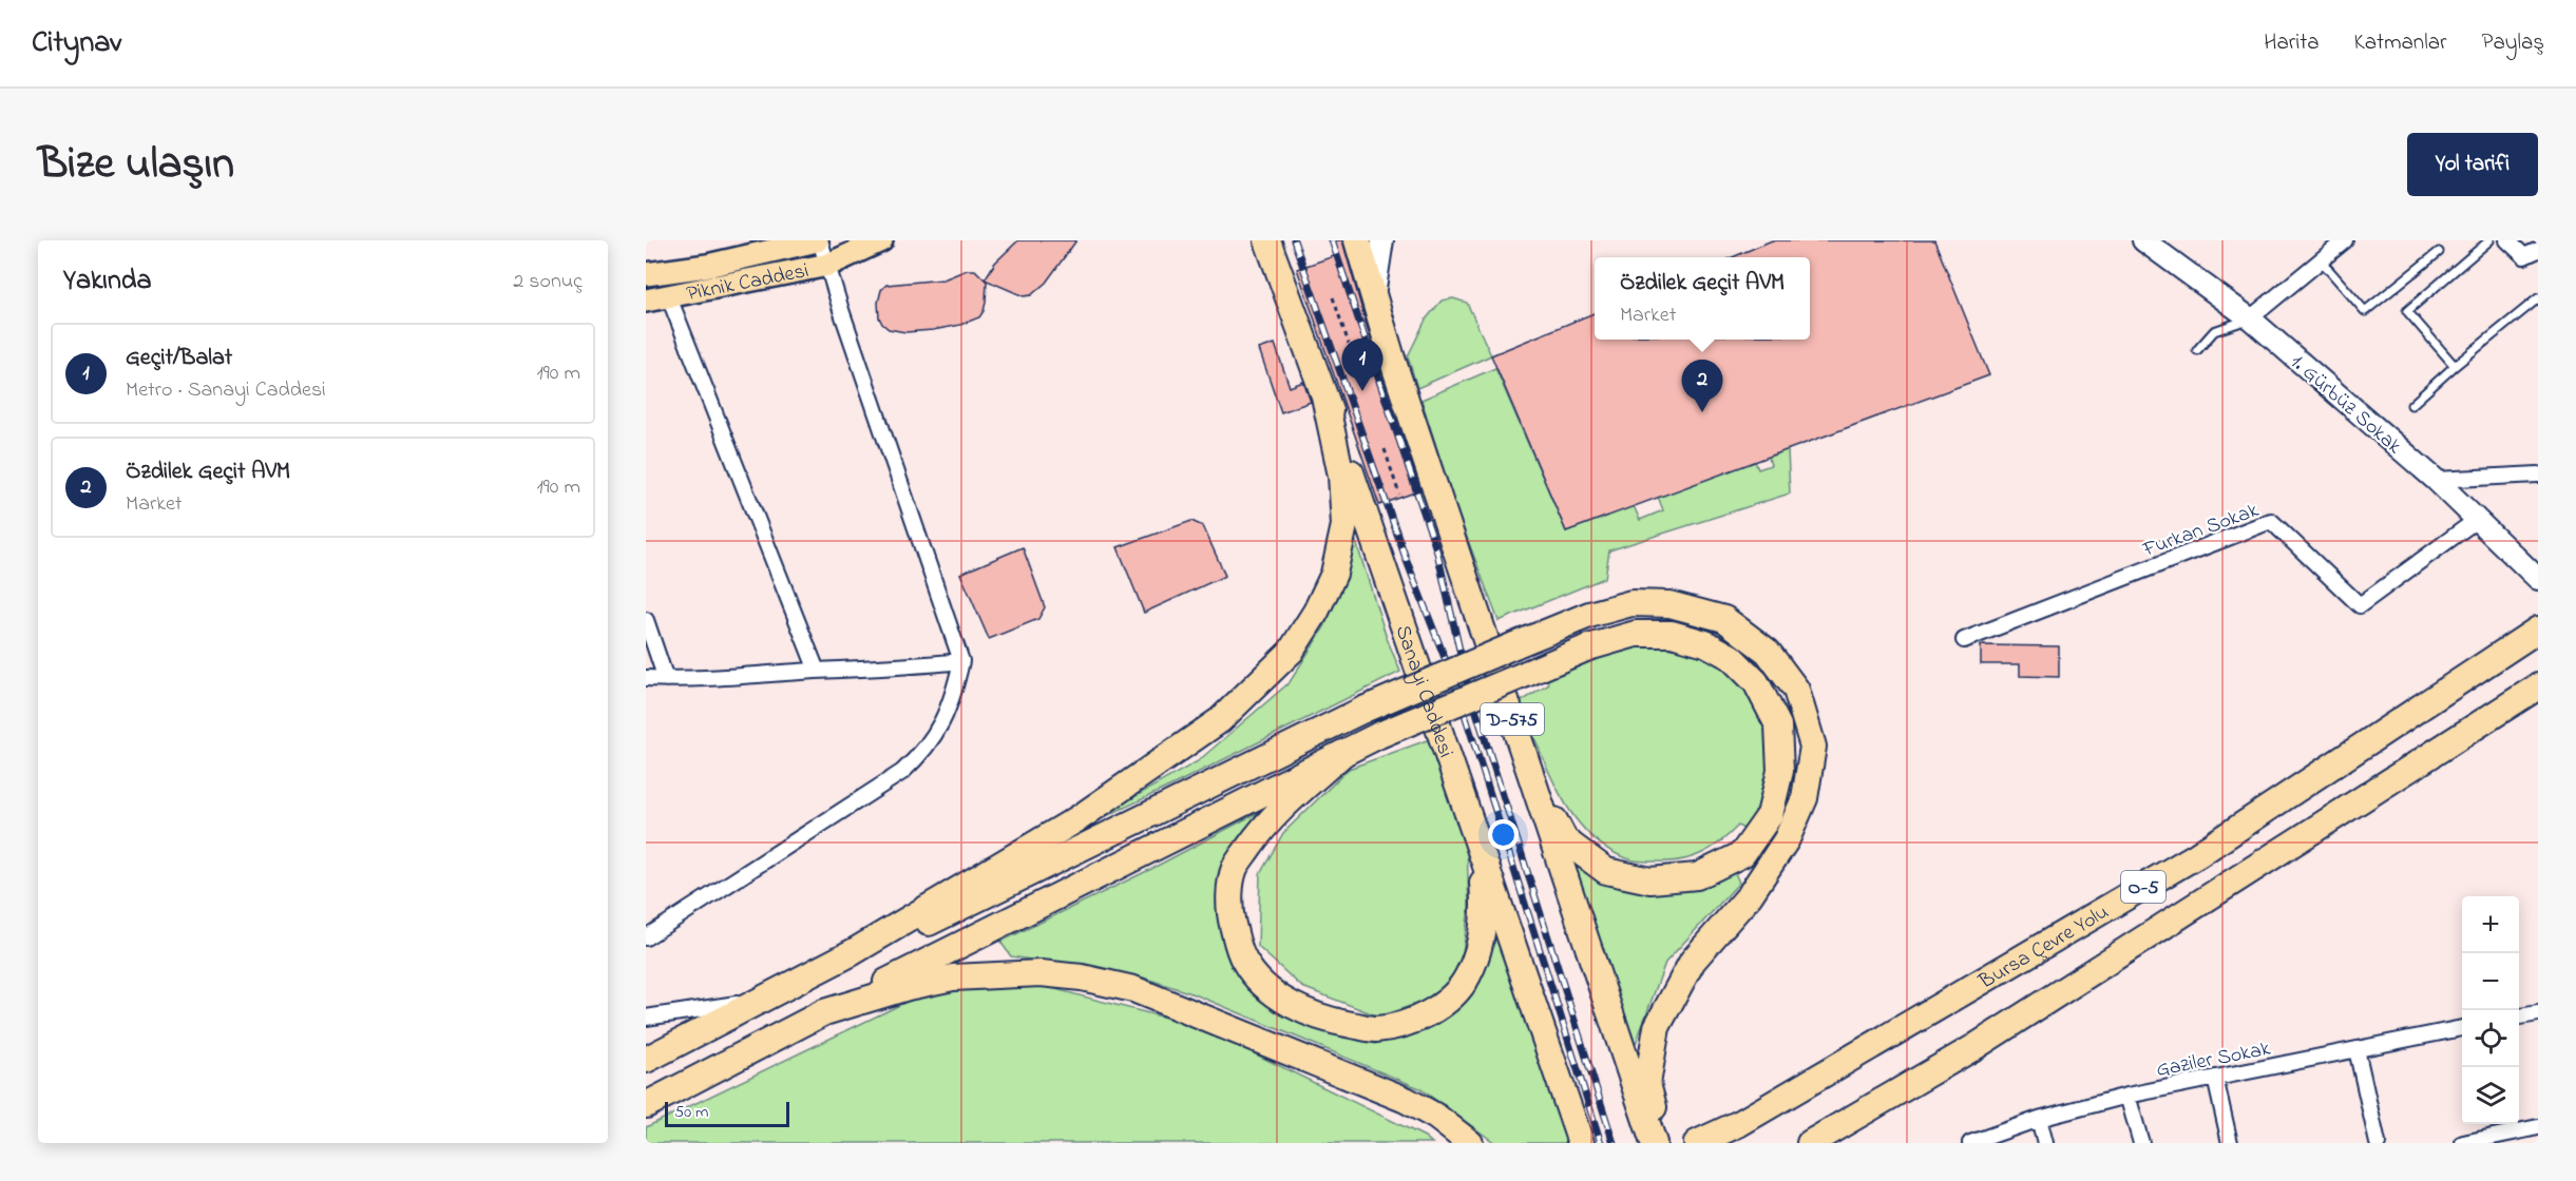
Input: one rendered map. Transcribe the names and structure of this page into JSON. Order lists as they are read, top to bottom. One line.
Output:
{"streets":{"highway":["Sanayi Caddesi","D-575","O-5","Bursa Çevre Yolu"],"main road":["Piknik Caddesi","1. Gürbüz Sokak"],"street":["Furkan Sokak","Gaziler Sokak"]},"crossings":[["1. Gürbüz Sokak","Furkan Sokak"]],"scale_bar":"50 m","page":{"header":"Citynav","nav":["Harita","Katmanlar","Paylaş"],"title":"Bize ulaşın","buttons":"Yol tarifi","heading":["Yakında","2 sonuç"],"popup":["Özdilek Geçit AVM","Market"],"list":[{"mark":"1","name":"Geçit/Balat","note":"Metro · Sanayi Caddesi","value":"190 m"},{"mark":"2","name":"Özdilek Geçit AVM","note":"Market","value":"190 m"}],"pins":["1","2"],"map_buttons":["+","−"],"scale":"50 m"}}
